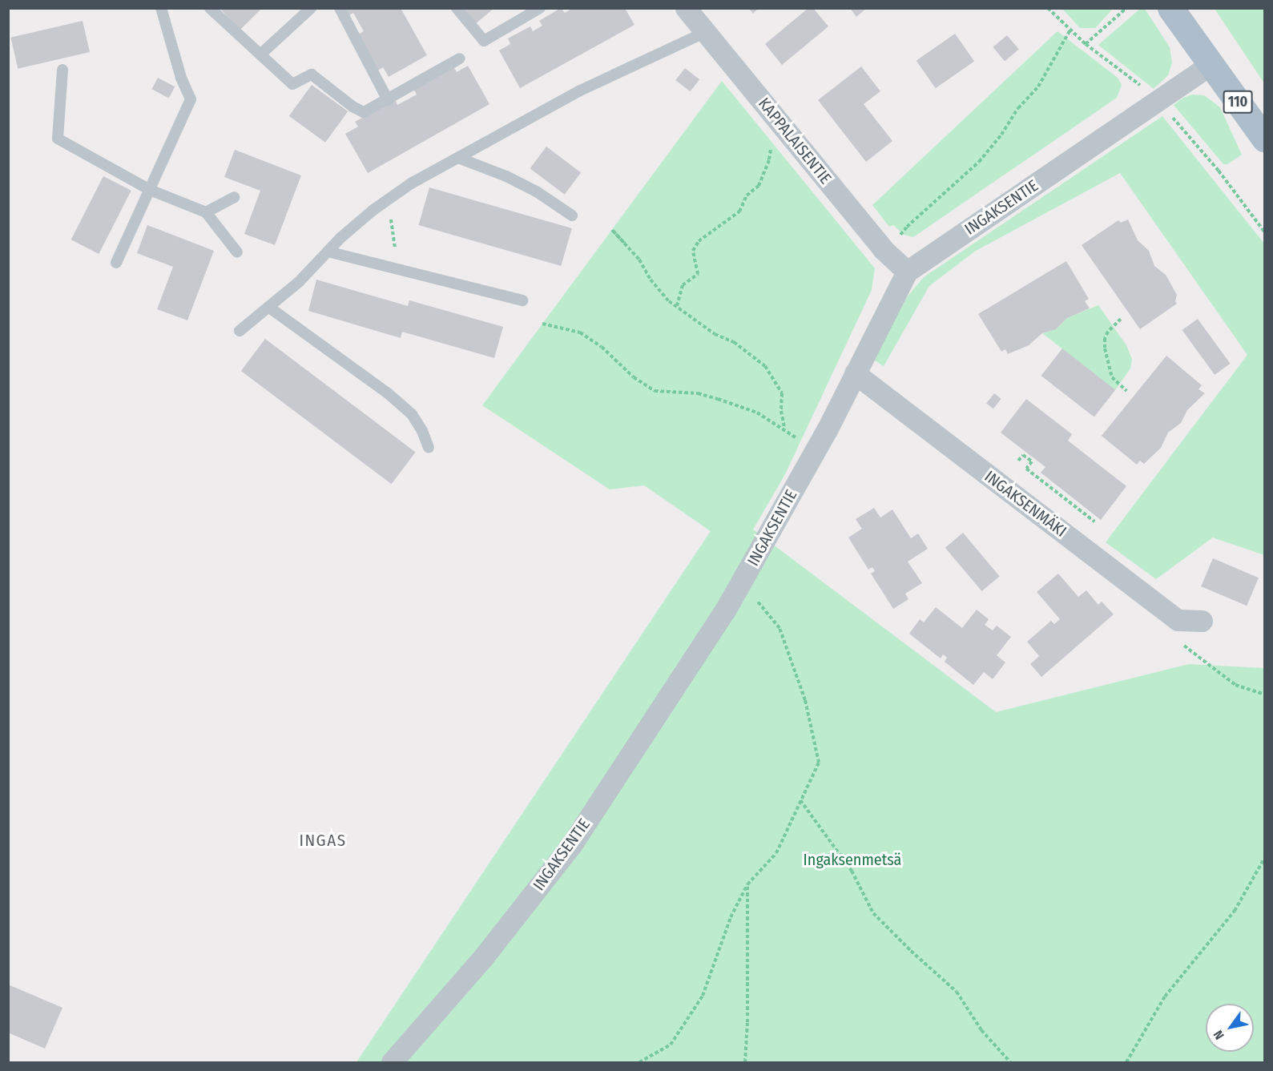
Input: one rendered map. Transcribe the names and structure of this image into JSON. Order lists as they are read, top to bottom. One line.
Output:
{"streets":{"main road":["110"],"street":["KAPPALAISENTIE","INGAKSENTIE","INGAKSENMÄKI"]},"crossings":[["110","INGAKSENTIE"],["KAPPALAISENTIE","INGAKSENTIE"],["INGAKSENTIE","INGAKSENMÄKI"]],"districts":["INGAS"],"parks":["Ingaksenmetsä"],"north":"bottom left"}
